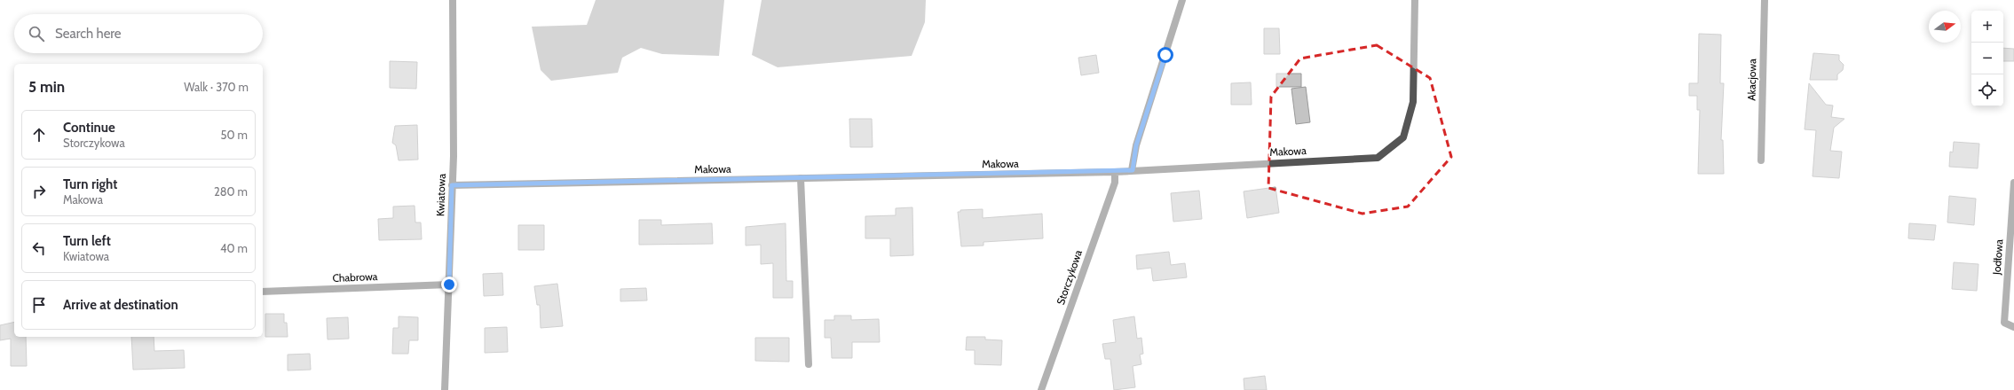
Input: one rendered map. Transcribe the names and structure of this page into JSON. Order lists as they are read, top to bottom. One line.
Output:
{"streets":{"street":["Akacjowa","Makowa","Kwiatowa","Jodłowa","Chabrowa","Storczykowa"]},"crossings":[["Makowa","Kwiatowa"],["Makowa","Storczykowa"],["Kwiatowa","Chabrowa"]],"north":"right","page":{"map_buttons":["+","−"],"search":"Search here","heading":["5 min","Walk · 370 m"],"list":[["Continue","Storczykowa","50 m"],["Turn right","Makowa","280 m"],["Turn left","Kwiatowa","40 m"],"Arrive at destination"]}}
